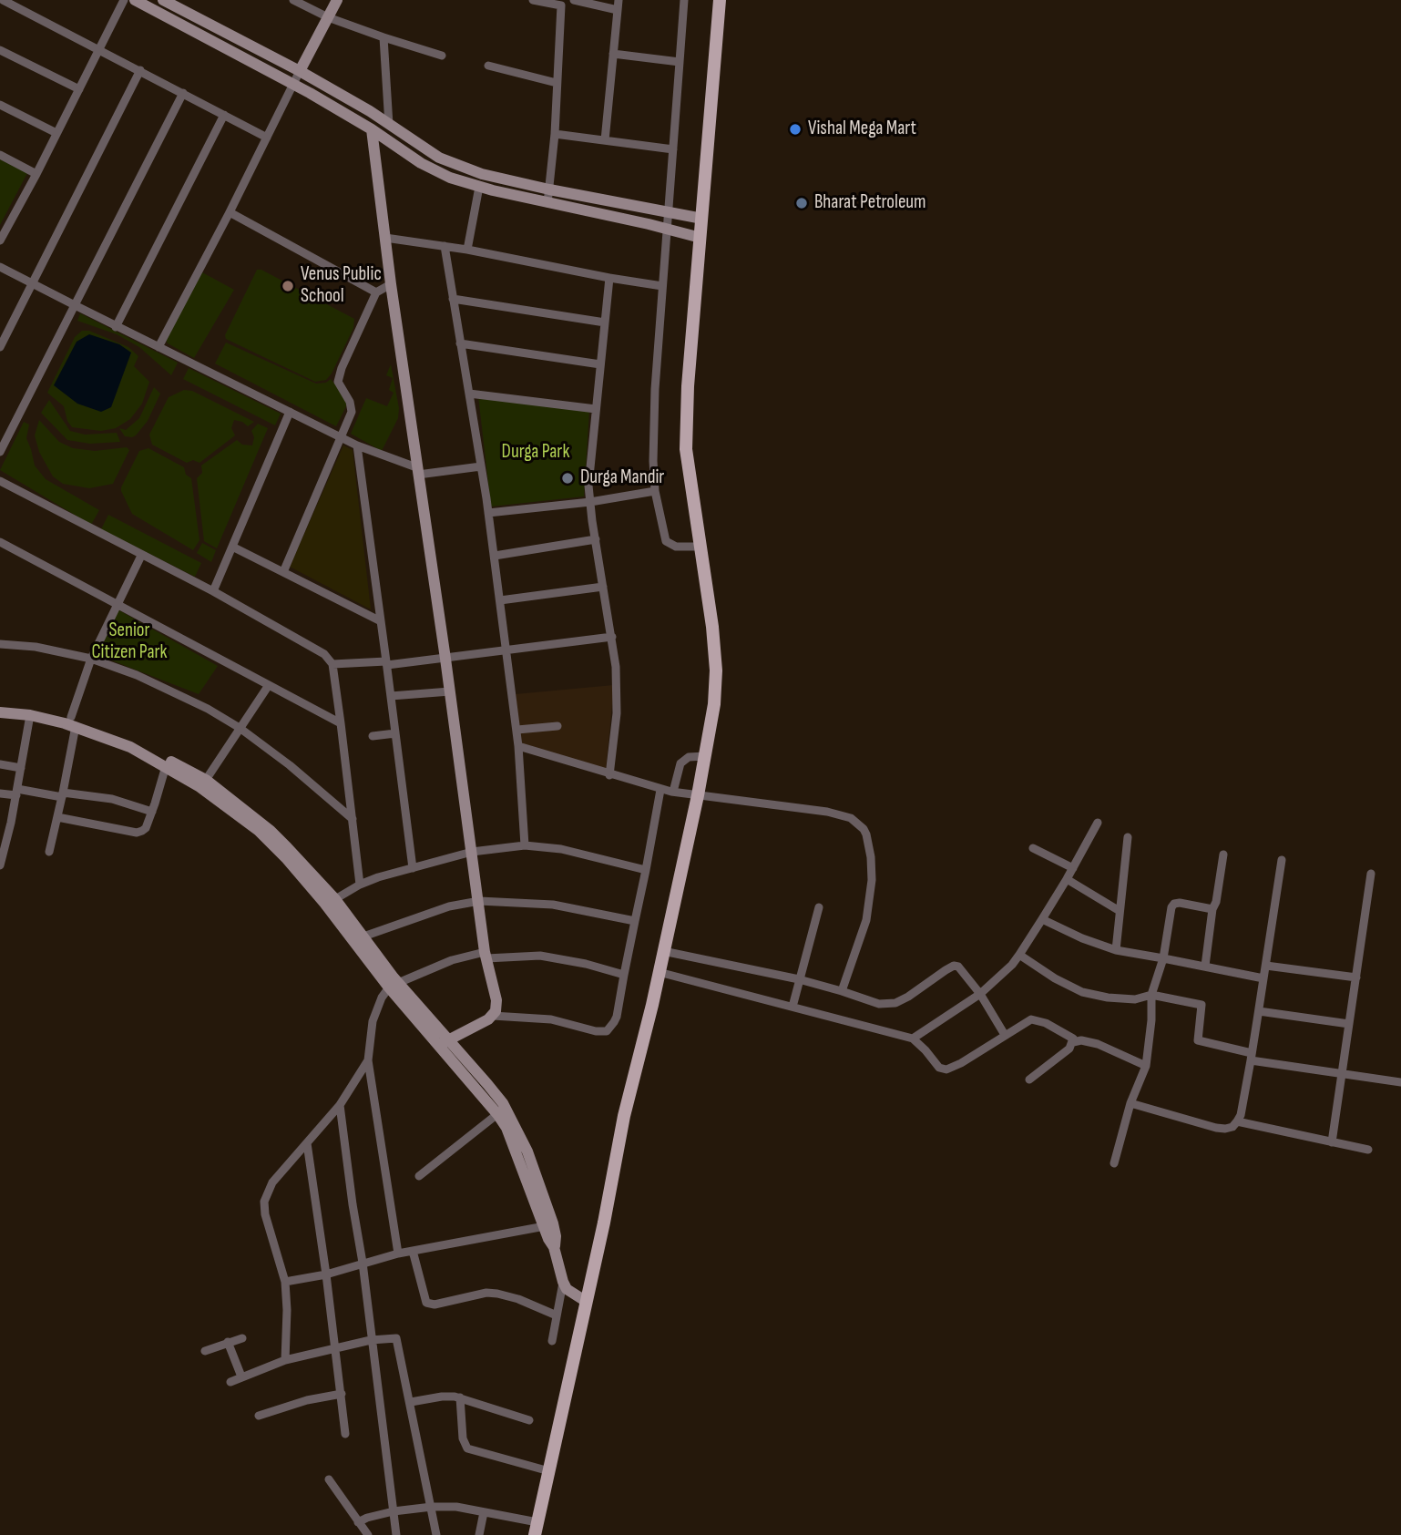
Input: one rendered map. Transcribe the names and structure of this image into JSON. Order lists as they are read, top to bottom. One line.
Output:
{"parks":["Durga Park","Senior Citizen Park"],"places":["Vishal Mega Mart","Bharat Petroleum","Venus Public School","Durga Mandir"]}
